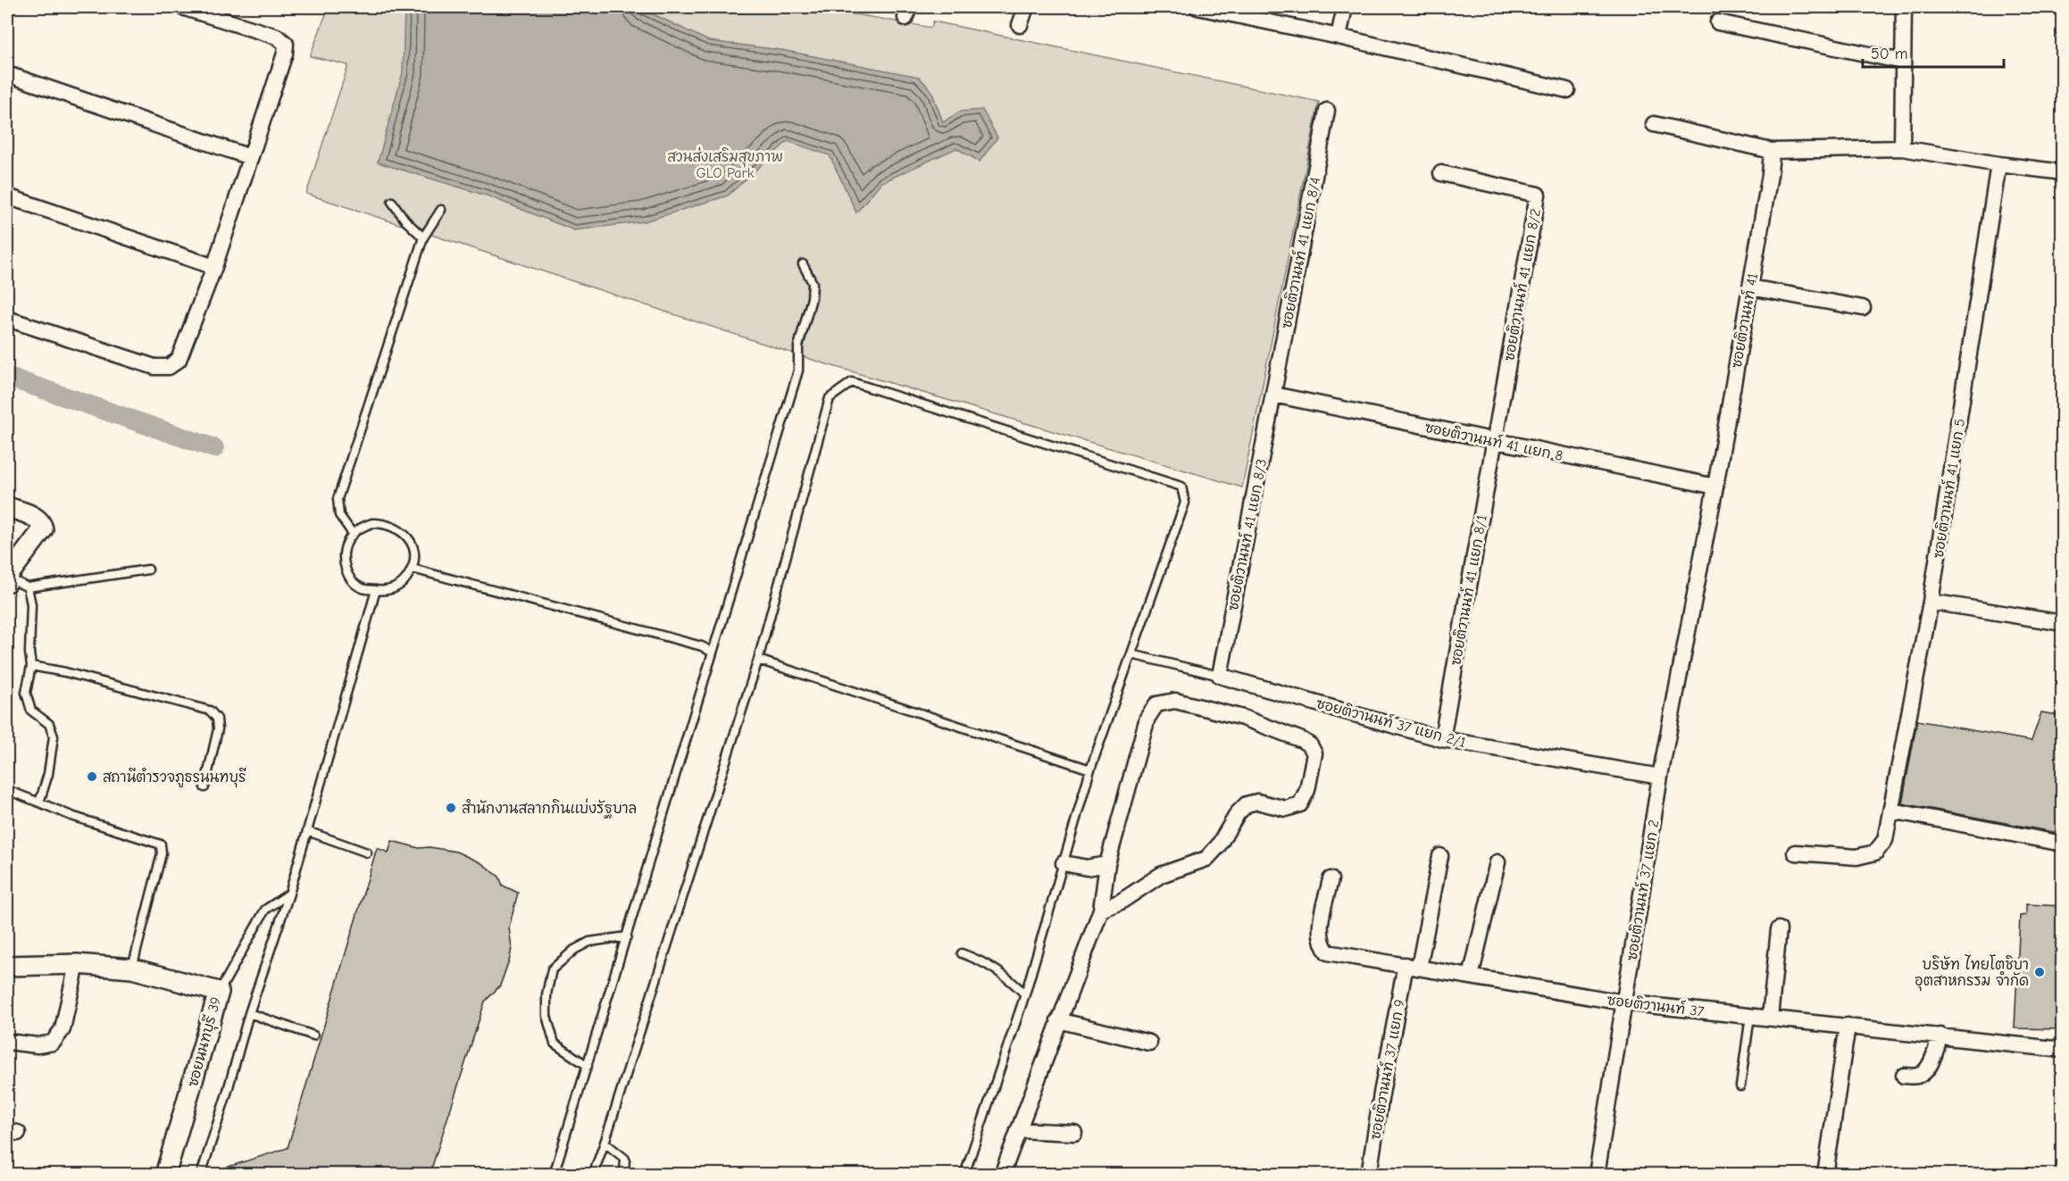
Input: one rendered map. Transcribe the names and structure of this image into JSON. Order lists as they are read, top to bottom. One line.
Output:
{"streets":{"street":["ซอยติวานนท์ 41 แยก 8/4","ซอยติวานนท์ 41 แยก 8/2","ซอยติวานนท์ 41","ซอยติวานนท์ 41 แยก 8","ซอยติวานนท์ 41 แยก 5","ซอยติวานนท์ 41 แยก 8/3","ซอยติวานนท์ 41 แยก 8/1","ซอยติวานนท์ 37 แยก 2/1","ซอยติวานนท์ 37 แยก 2","ซอยติวานนท์ 37","ซอยนนทบุรี 39","ซอยติวานนท์ 37 แยก 9"]},"crossings":[["ซอยติวานนท์ 41 แยก 8/4","ซอยติวานนท์ 41 แยก 8"],["ซอยติวานนท์ 41 แยก 8/4","ซอยติวานนท์ 41 แยก 8/3"],["ซอยติวานนท์ 41 แยก 8/2","ซอยติวานนท์ 41 แยก 8"],["ซอยติวานนท์ 41 แยก 8/2","ซอยติวานนท์ 41 แยก 8/1"],["ซอยติวานนท์ 41","ซอยติวานนท์ 41 แยก 8"],["ซอยติวานนท์ 41","ซอยติวานนท์ 37 แยก 2/1"],["ซอยติวานนท์ 41","ซอยติวานนท์ 37 แยก 2"],["ซอยติวานนท์ 41 แยก 8","ซอยติวานนท์ 41 แยก 8/3"],["ซอยติวานนท์ 41 แยก 8","ซอยติวานนท์ 41 แยก 8/1"],["ซอยติวานนท์ 41 แยก 8/3","ซอยติวานนท์ 37 แยก 2/1"],["ซอยติวานนท์ 41 แยก 8/1","ซอยติวานนท์ 37 แยก 2/1"],["ซอยติวานนท์ 37 แยก 2/1","ซอยติวานนท์ 37 แยก 2"],["ซอยติวานนท์ 37 แยก 2","ซอยติวานนท์ 37"],["ซอยติวานนท์ 37","ซอยติวานนท์ 37 แยก 9"]],"parks":["สวนส่งเสริมสุขภาพ GLO Park"],"places":["สถานีตำรวจภูธรนนทบุรี","สำนักงานสลากกินแบ่งรัฐบาล","บริษัท ไทยโตชิบา อุตสาหกรรม จำกัด"],"scale_bar":"50 m"}
